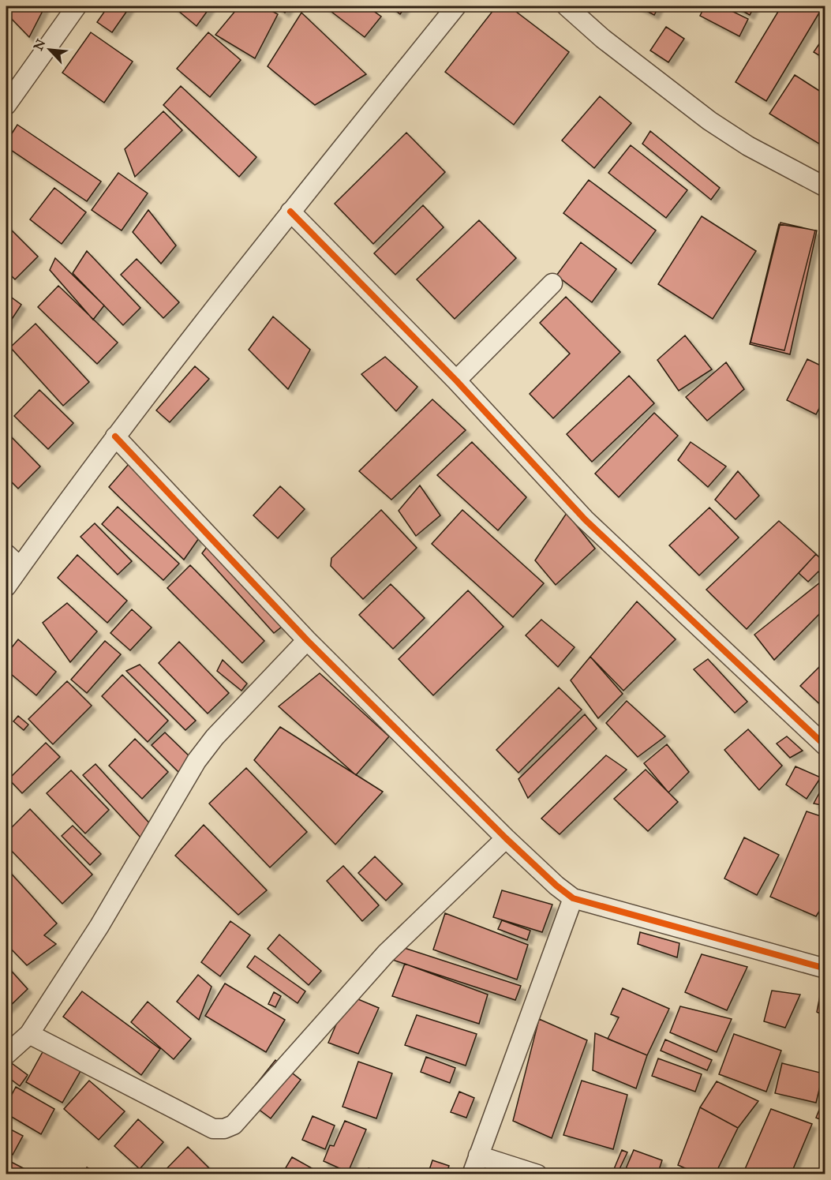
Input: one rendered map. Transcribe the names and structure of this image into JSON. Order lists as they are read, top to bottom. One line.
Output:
{"north":"top left"}
